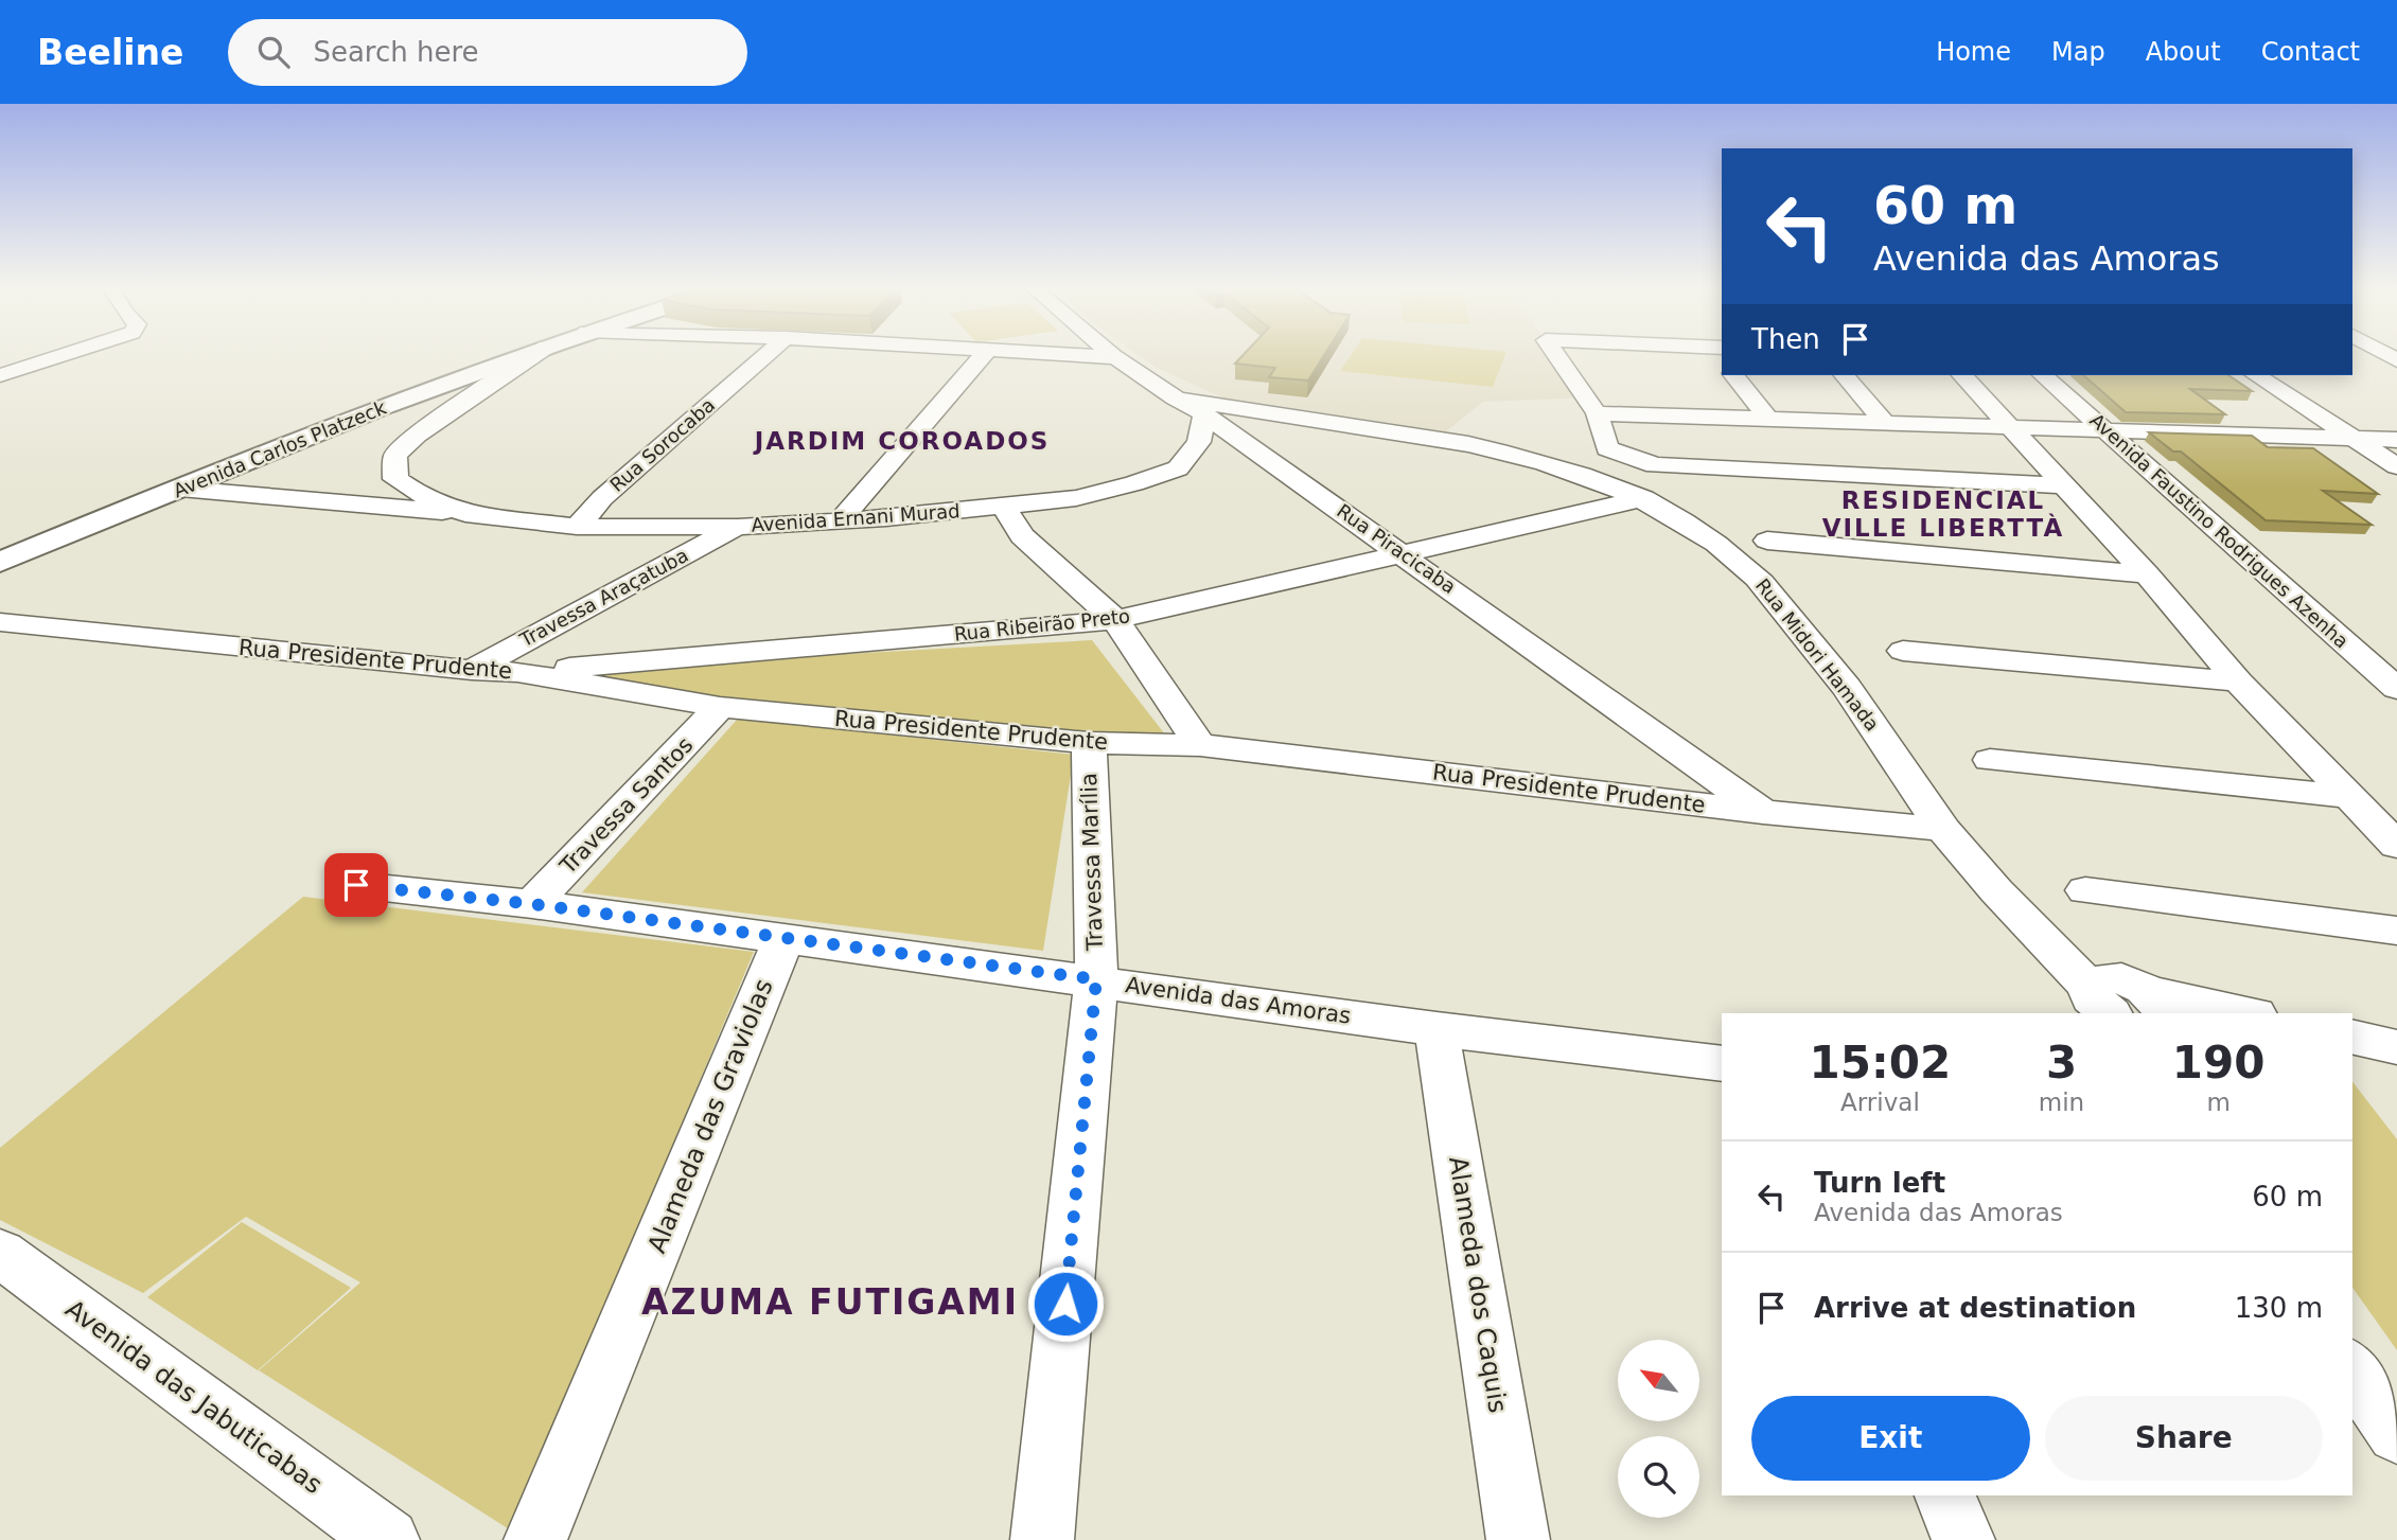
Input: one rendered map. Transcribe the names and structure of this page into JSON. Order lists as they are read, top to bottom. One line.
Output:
{"streets":{"main road":["Avenida Carlos Platzeck"],"street":["Rua Sorocaba","Avenida Ernani Murad","Avenida Faustino Rodrigues Azenha","Rua Piracicaba","Travessa Araçatuba","Rua Ribeirão Preto","Rua Midori Hamada","Rua Presidente Prudente","Travessa Santos","Travessa Marília","Avenida das Amoras","Alameda das Graviolas","Alameda dos Caquis","Avenida das Jabuticabas"]},"crossings":[["Rua Sorocaba","Avenida Ernani Murad"],["Avenida Carlos Platzeck","Avenida Ernani Murad"],["Avenida Ernani Murad","Rua Piracicaba"],["Avenida Ernani Murad","Travessa Araçatuba"],["Rua Piracicaba","Rua Ribeirão Preto"],["Rua Piracicaba","Rua Midori Hamada"],["Rua Piracicaba","Rua Presidente Prudente"],["Travessa Araçatuba","Rua Presidente Prudente"],["Rua Ribeirão Preto","Rua Midori Hamada"],["Rua Ribeirão Preto","Rua Presidente Prudente"],["Rua Midori Hamada","Rua Presidente Prudente"],["Rua Presidente Prudente","Travessa Santos"],["Rua Presidente Prudente","Travessa Marília"],["Travessa Santos","Avenida das Amoras"],["Travessa Marília","Avenida das Amoras"],["Avenida das Amoras","Alameda das Graviolas"],["Avenida das Amoras","Alameda dos Caquis"]],"districts":["JARDIM COROADOS","RESIDENCIAL VILLE LIBERTTÀ","AZUMA FUTIGAMI"],"north":"top left","page":{"header":"Beeline","search":"Search here","nav":["Home","Map","About","Contact"],"turn":["60 m","Avenida das Amoras"],"then":"Then","eta":["15:02","Arrival","3","min","190","m"],"list":[{"name":"Turn left","note":"Avenida das Amoras","value":"60 m"},{"name":"Arrive at destination","value":"130 m"}],"buttons":["Exit","Share"]}}
